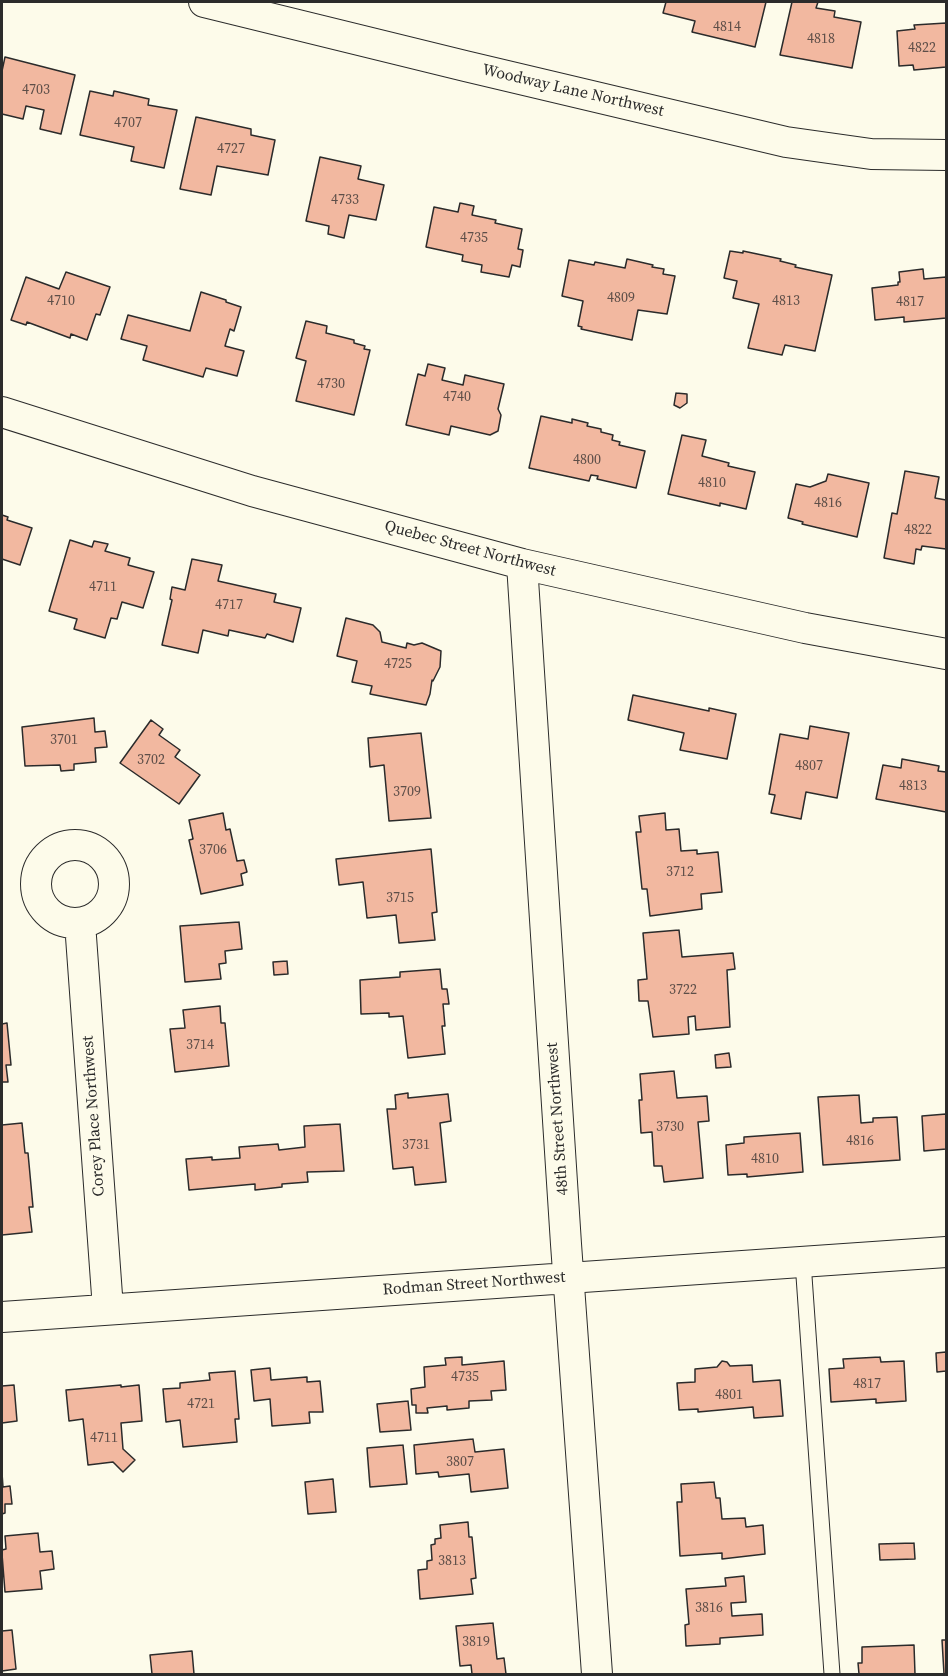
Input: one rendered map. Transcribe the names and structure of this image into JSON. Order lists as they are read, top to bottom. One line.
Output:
{"streets":{"street":["Woodway Lane Northwest","Quebec Street Northwest","Corey Place Northwest","48th Street Northwest","Rodman Street Northwest"]},"crossings":[["Quebec Street Northwest","48th Street Northwest"],["Corey Place Northwest","Rodman Street Northwest"],["48th Street Northwest","Rodman Street Northwest"]],"house_numbers":["4814","4818","4822","4703","4707","4727","4733","4735","4809","4710","4813","4817","4730","4740","4800","4810","4816","4822","4711","4717","4725","3701","3702","4807","4813","3709","3706","3712","3715","3722","3714","3730","4816","3731","4810","4735","4817","4801","4721","4711","3807","3813","3816","3819"]}
